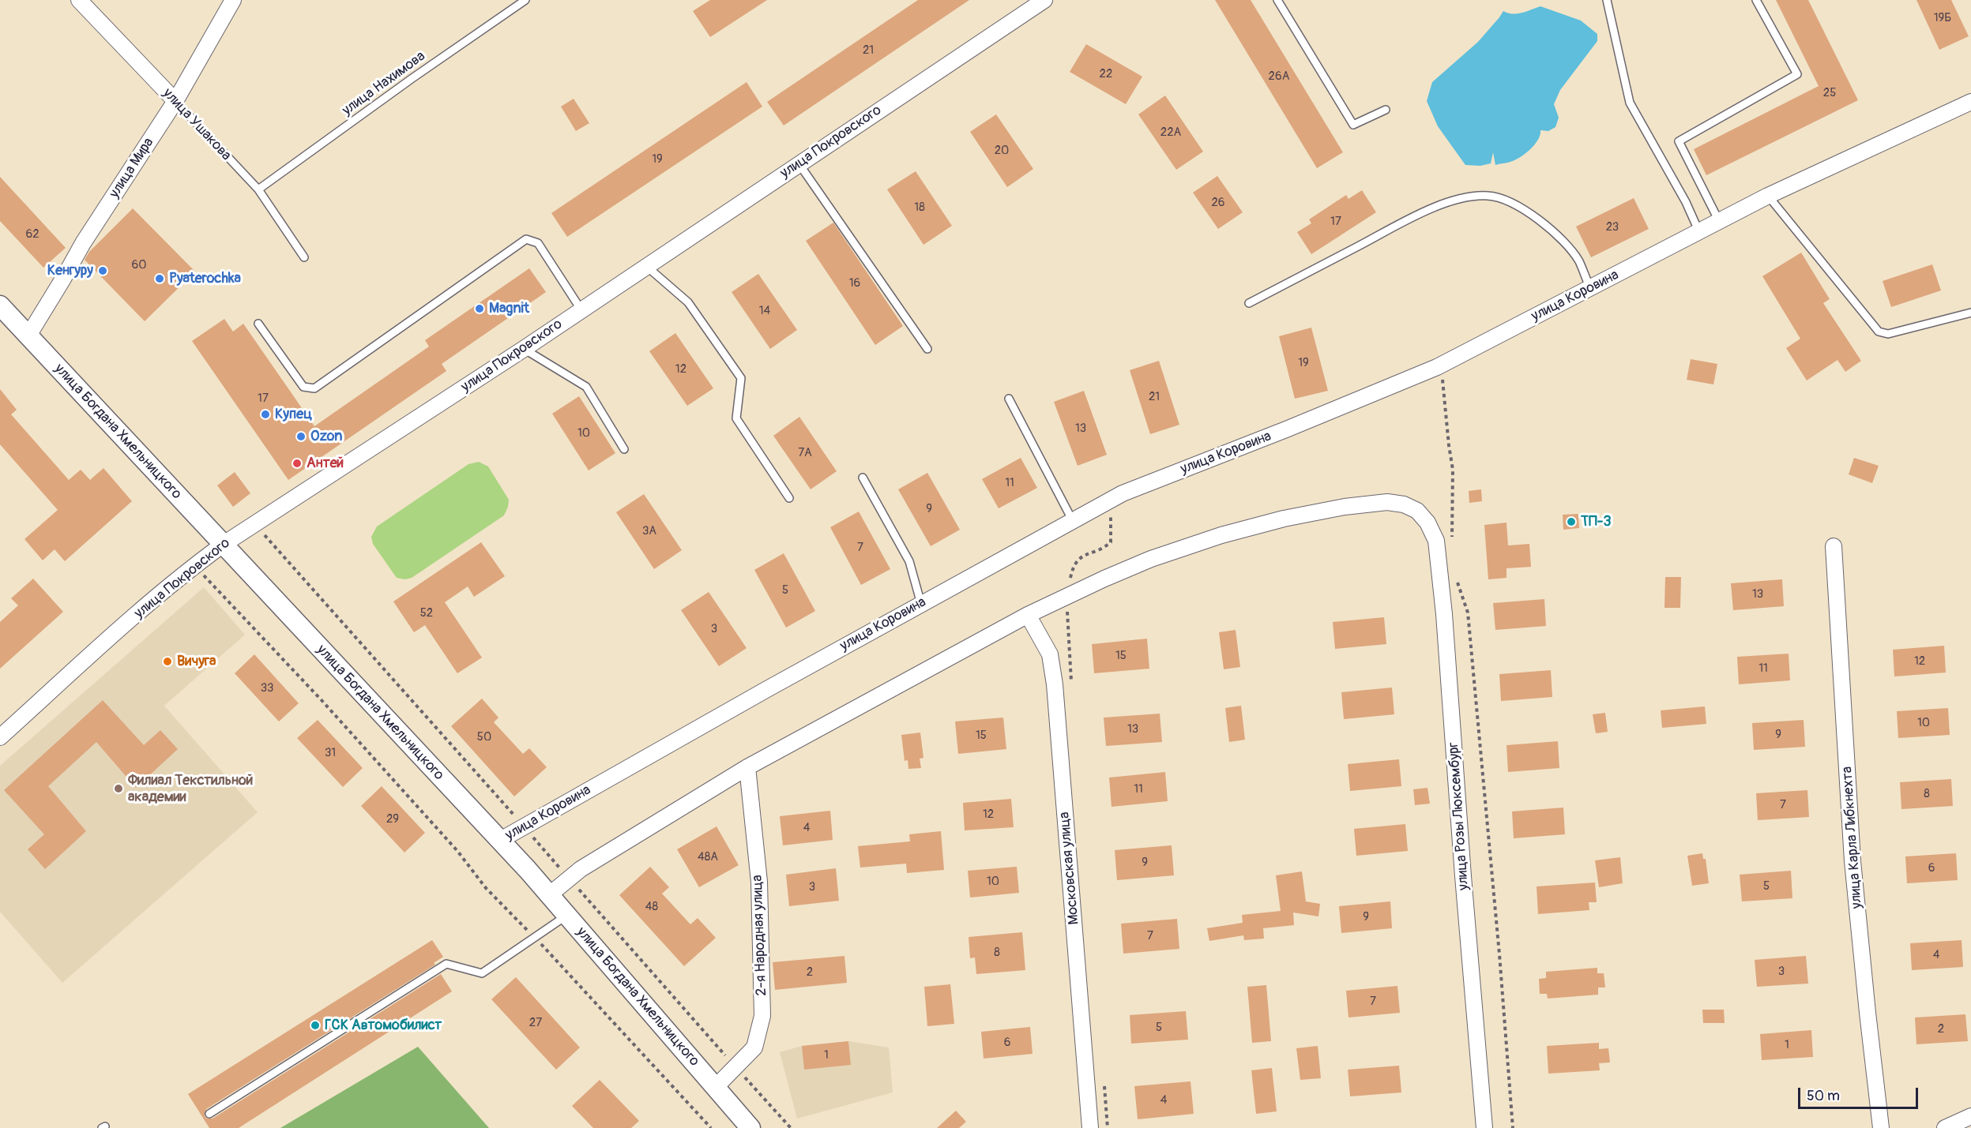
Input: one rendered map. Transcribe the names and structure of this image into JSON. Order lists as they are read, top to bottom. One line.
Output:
{"streets":{"street":["улица Ушакова","улица Покровского","улица Мира","улица Коровина","улица Богдана Хмельницкого","улица Розы Люксембург","улица Карла Либкнехта","Московская улица","2-я Народная улица"],"lane":["улица Нахимова"]},"crossings":[["улица Нахимова","улица Ушакова"],["улица Ушакова","улица Мира"],["улица Покровского","улица Богдана Хмельницкого"],["улица Мира","улица Богдана Хмельницкого"],["улица Коровина","улица Богдана Хмельницкого"],["улица Богдана Хмельницкого","2-я Народная улица"]],"places":["Кенгуру","Pyaterochka","Magnit","Купец","Ozon","Антей","ТП-3","Вичуга","Филиал Текстильной академии","ГСК Автомобилист"],"house_numbers":["19Б","21","22","26А","25","22А","20","19","26","18","17","23","62","60","16","14","19","12","21","17","13","10","7А","11","9","3А","7","5","13","52","3","15","12","11","33","10","13","9","15","50","31","11","8","7","12","29","4","48А","9","6","10","5","3","48","9","7","8","4","3","2","7","27","5","2","6","1","1","4"],"scale_bar":"50 m"}
